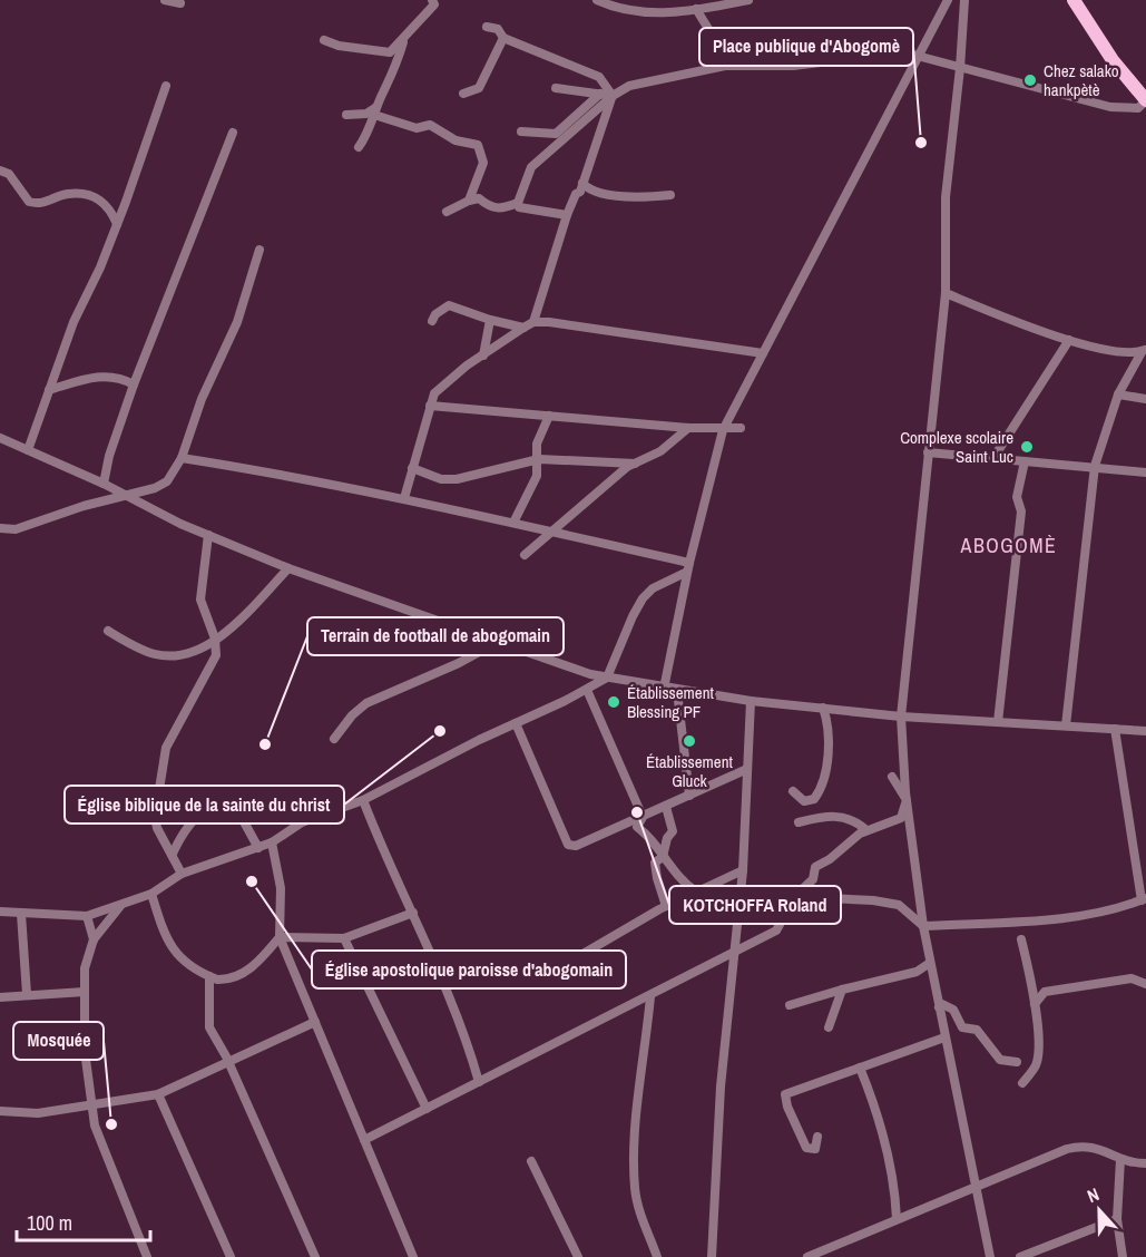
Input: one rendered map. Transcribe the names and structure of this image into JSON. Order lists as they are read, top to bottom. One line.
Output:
{"districts":["ABOGOMÈ"],"places":["Chez salako hankpètè","Place publique d'Abogomè","Complexe scolaire Saint Luc","Établissement Blessing PF","Église biblique de la sainte du christ","Établissement Gluck","Terrain de football de abogomain","KOTCHOFFA Roland","Église apostolique paroisse d'abogomain","Mosquée"],"scale_bar":"100 m","north":"top"}
